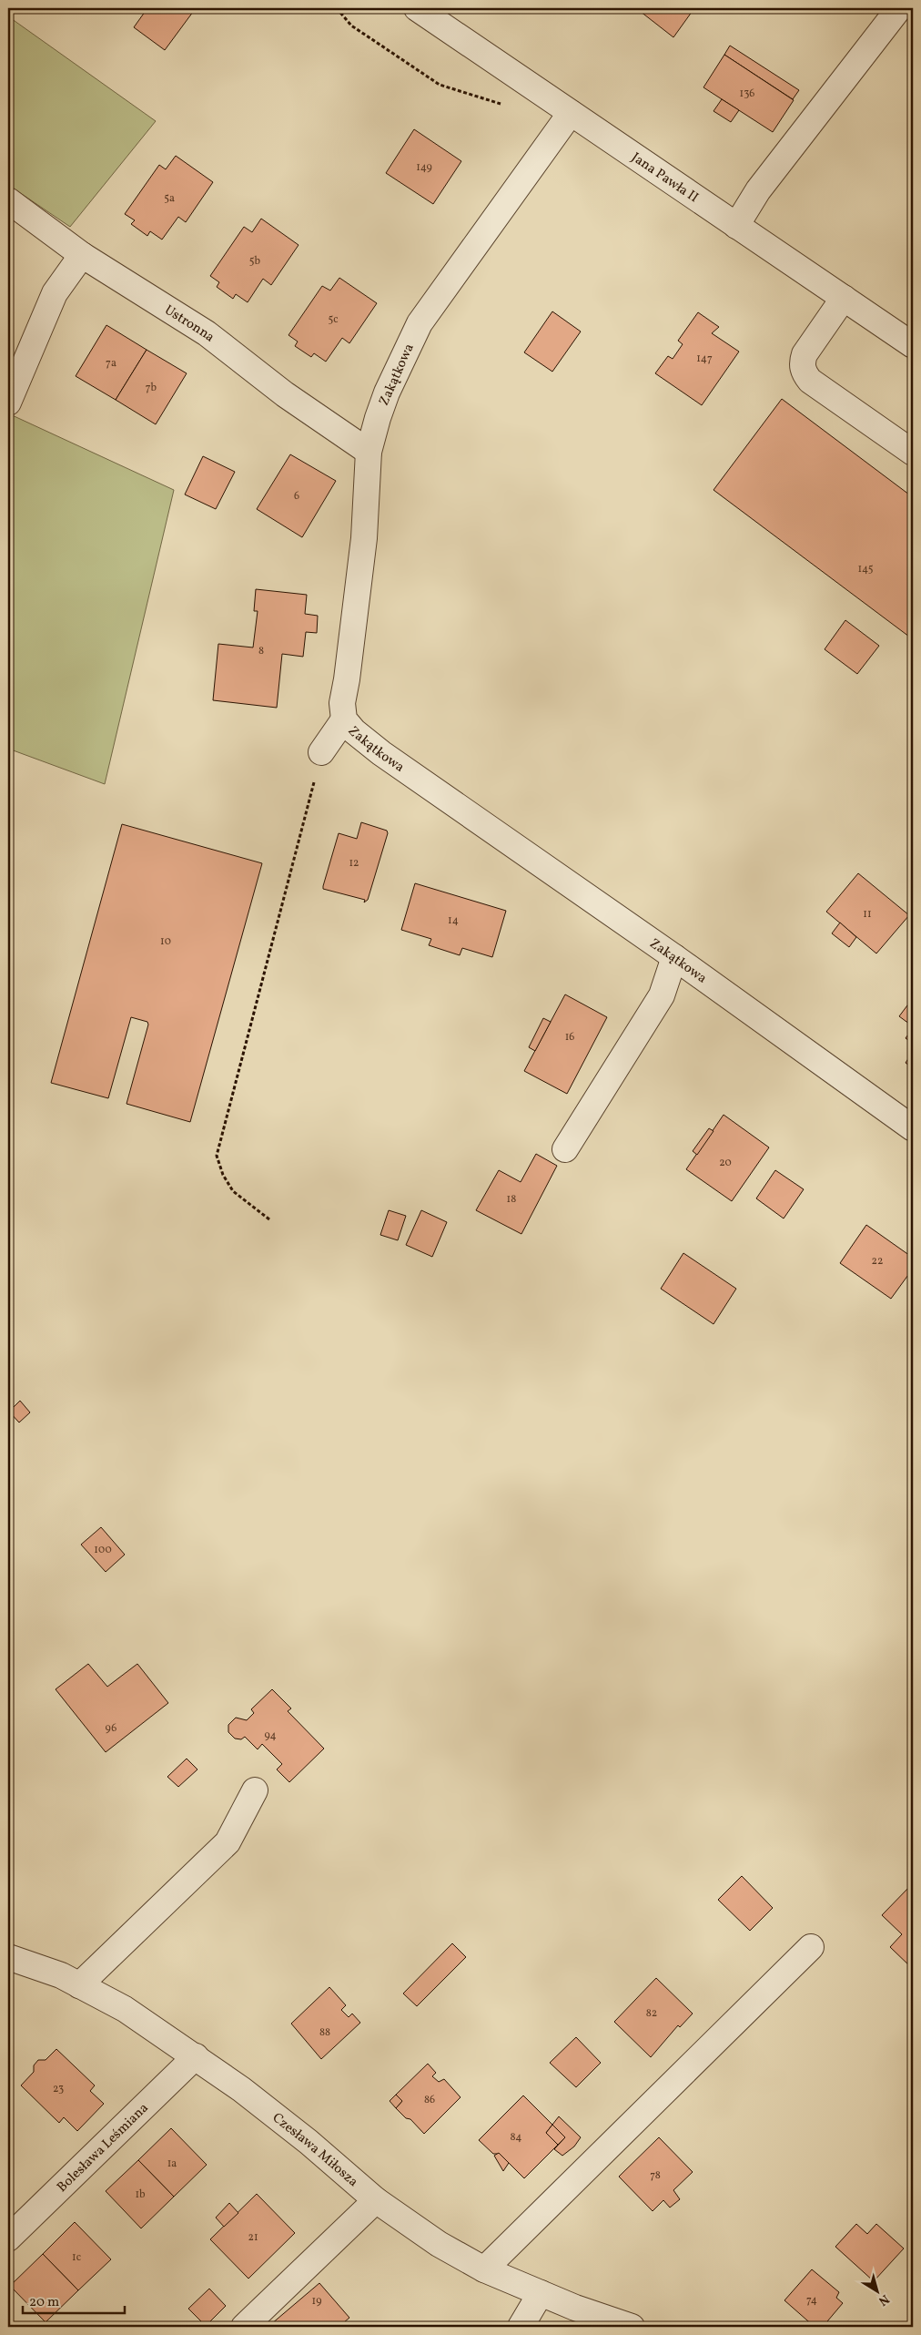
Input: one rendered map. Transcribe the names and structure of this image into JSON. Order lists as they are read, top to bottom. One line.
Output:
{"streets":{"street":["Jana Pawła II","Ustronna","Zakątkowa","Bolesława Leśmiana","Czesława Miłosza"]},"crossings":[["Jana Pawła II","Zakątkowa"],["Ustronna","Zakątkowa"],["Bolesława Leśmiana","Czesława Miłosza"]],"house_numbers":["136","149","5a","5b","5c","147","7a","7b","6","145","8","12","11","14","10","16","20","18","22","100","96","94","82","88","23","86","84","1a","78","1b","21","1c","74","19"],"scale_bar":"20 m","north":"bottom right"}
